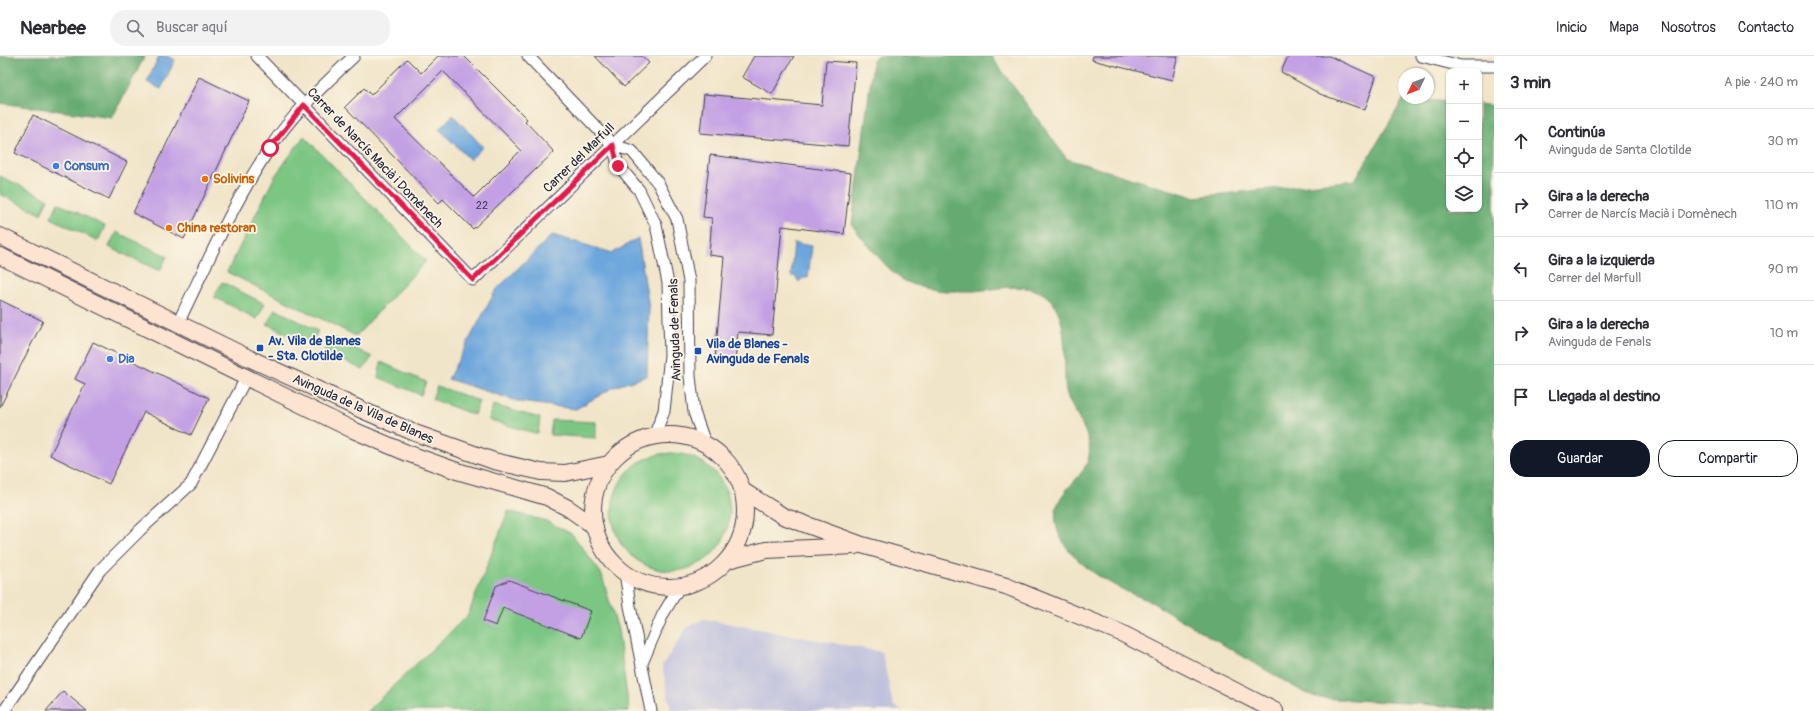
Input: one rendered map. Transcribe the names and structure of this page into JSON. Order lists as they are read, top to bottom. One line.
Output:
{"streets":{"main road":["Avinguda de la Vila de Blanes"],"street":["Carrer de Narcís Macià i Domènech","Carrer del Marfull","Avinguda de Fenals"]},"crossings":[["Carrer de Narcís Macià i Domènech","Carrer del Marfull"],["Carrer del Marfull","Avinguda de Fenals"]],"places":{"other":["Consum","Solivins","China restoran","Dia"],"transit":["Av. Vila de Blanes - Sta. Clotilde","Vila de Blanes - Avinguda de Fenals"]},"house_numbers":["22"],"north":"bottom left","page":{"header":"Nearbee","search":"Buscar aquí","nav":["Inicio","Mapa","Nosotros","Contacto"],"heading":["3 min","A pie · 240 m"],"map_buttons":["+","−"],"list":[["Continúa","Avinguda de Santa Clotilde","30 m"],["Gira a la derecha","Carrer de Narcís Macià i Domènech","110 m"],["Gira a la izquierda","Carrer del Marfull","90 m"],["Gira a la derecha","Avinguda de Fenals","10 m"],"Llegada al destino"],"buttons":["Guardar","Compartir"]}}
